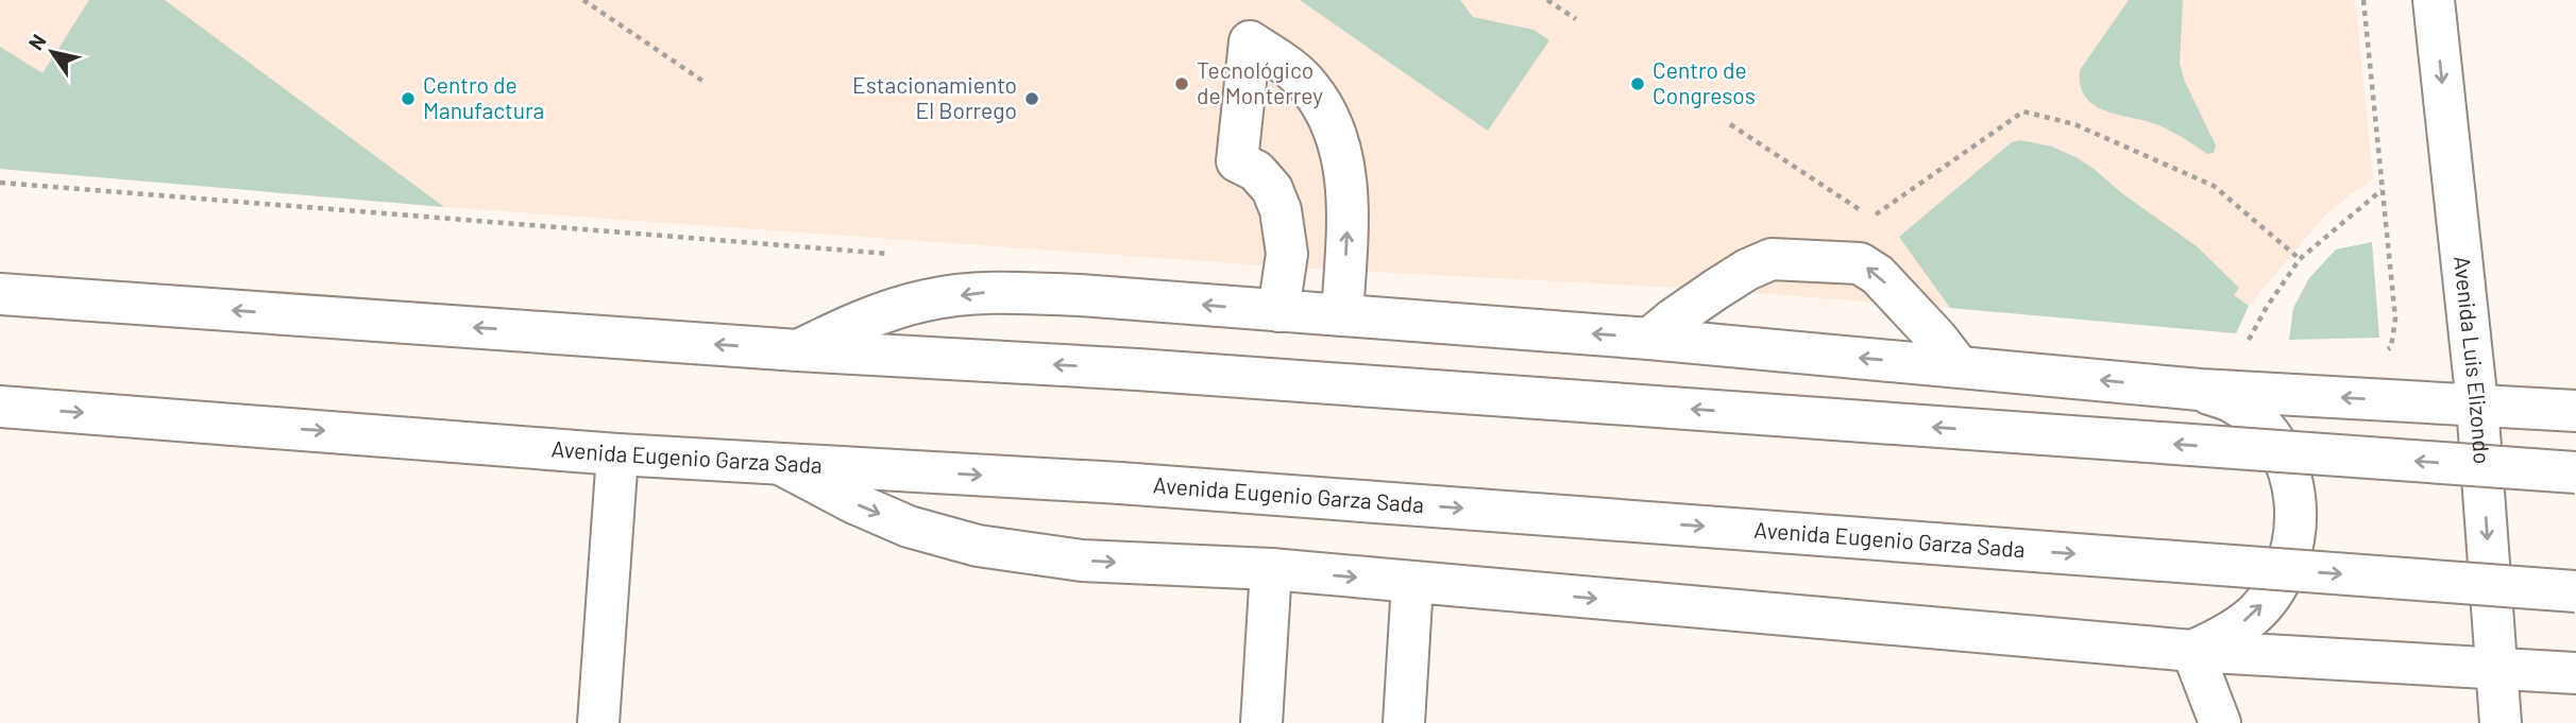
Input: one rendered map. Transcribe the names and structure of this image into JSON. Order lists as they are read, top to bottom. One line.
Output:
{"streets":{"main road":["Avenida Luis Elizondo","Avenida Eugenio Garza Sada"]},"one_way":["Avenida Luis Elizondo"],"places":["Tecnológico de Monterrey","Centro de Congresos","Centro de Manufactura","Estacionamiento El Borrego"],"north":"top left"}
